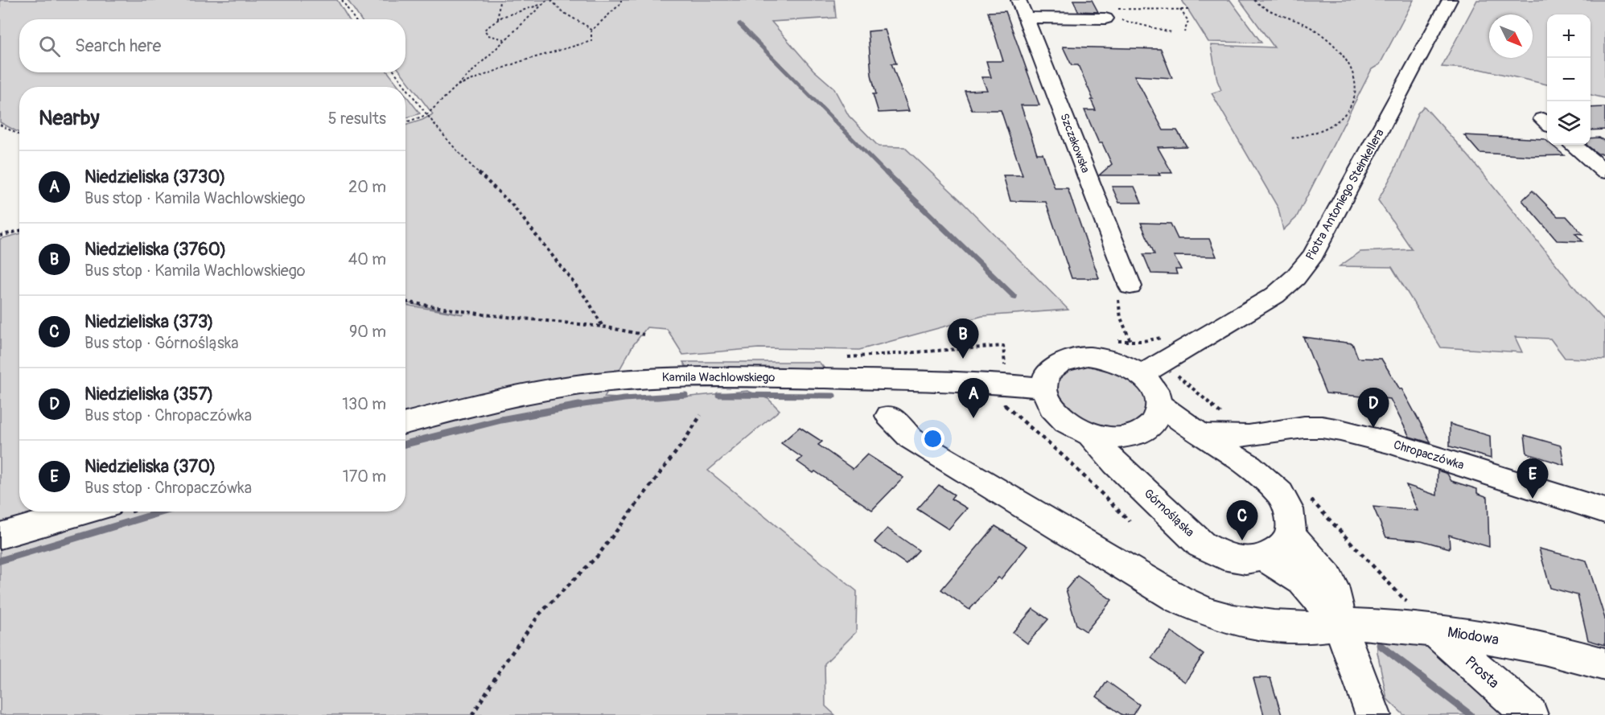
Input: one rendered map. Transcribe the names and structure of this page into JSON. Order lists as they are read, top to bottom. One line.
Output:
{"streets":{"street":["Szczakowska","Piotra Antoniego Steinkellera","Kamila Wachlowskiego","Chropaczówka","Górnośląska","Miodowa","Prosta"]},"crossings":[["Piotra Antoniego Steinkellera","Kamila Wachlowskiego"],["Piotra Antoniego Steinkellera","Górnośląska"],["Kamila Wachlowskiego","Górnośląska"],["Miodowa","Prosta"]],"north":"bottom right","page":{"map_buttons":["+","−"],"search":"Search here","heading":["Nearby","5 results"],"list":[{"mark":"A","name":"Niedzieliska (3730)","note":"Bus stop · Kamila Wachlowskiego","value":"20 m"},{"mark":"B","name":"Niedzieliska (3760)","note":"Bus stop · Kamila Wachlowskiego","value":"40 m"},{"mark":"C","name":"Niedzieliska (373)","note":"Bus stop · Górnośląska","value":"90 m"},{"mark":"D","name":"Niedzieliska (357)","note":"Bus stop · Chropaczówka","value":"130 m"},{"mark":"E","name":"Niedzieliska (370)","note":"Bus stop · Chropaczówka","value":"170 m"}],"pins":["B","A","D","E","C"]}}
